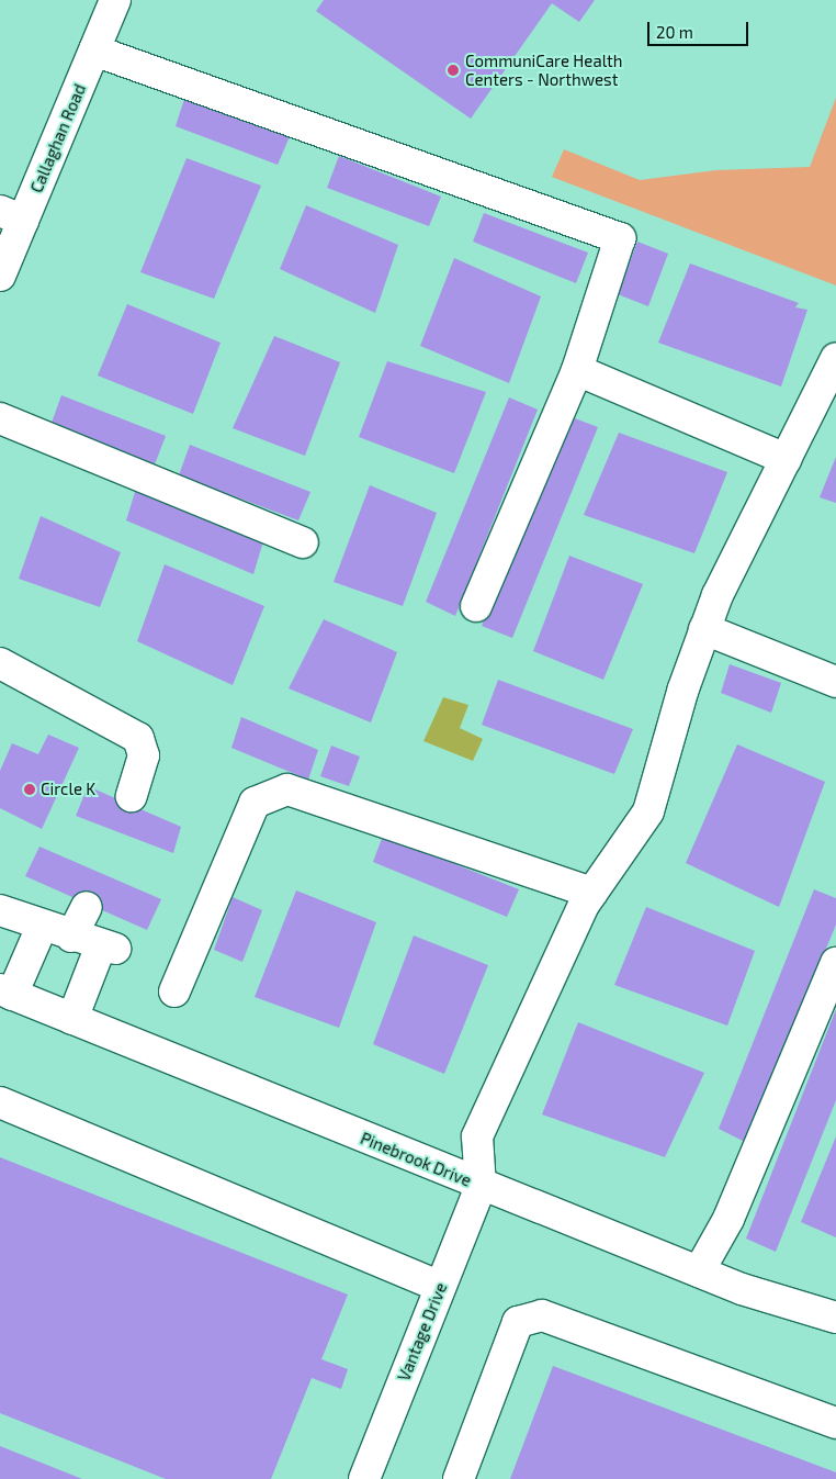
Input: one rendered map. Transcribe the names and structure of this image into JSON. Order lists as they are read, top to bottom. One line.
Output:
{"streets":{"street":["Callaghan Road","Pinebrook Drive","Vantage Drive"]},"crossings":[["Pinebrook Drive","Vantage Drive"]],"places":["CommuniCare Health Centers - Northwest","Circle K"],"scale_bar":"20 m"}
